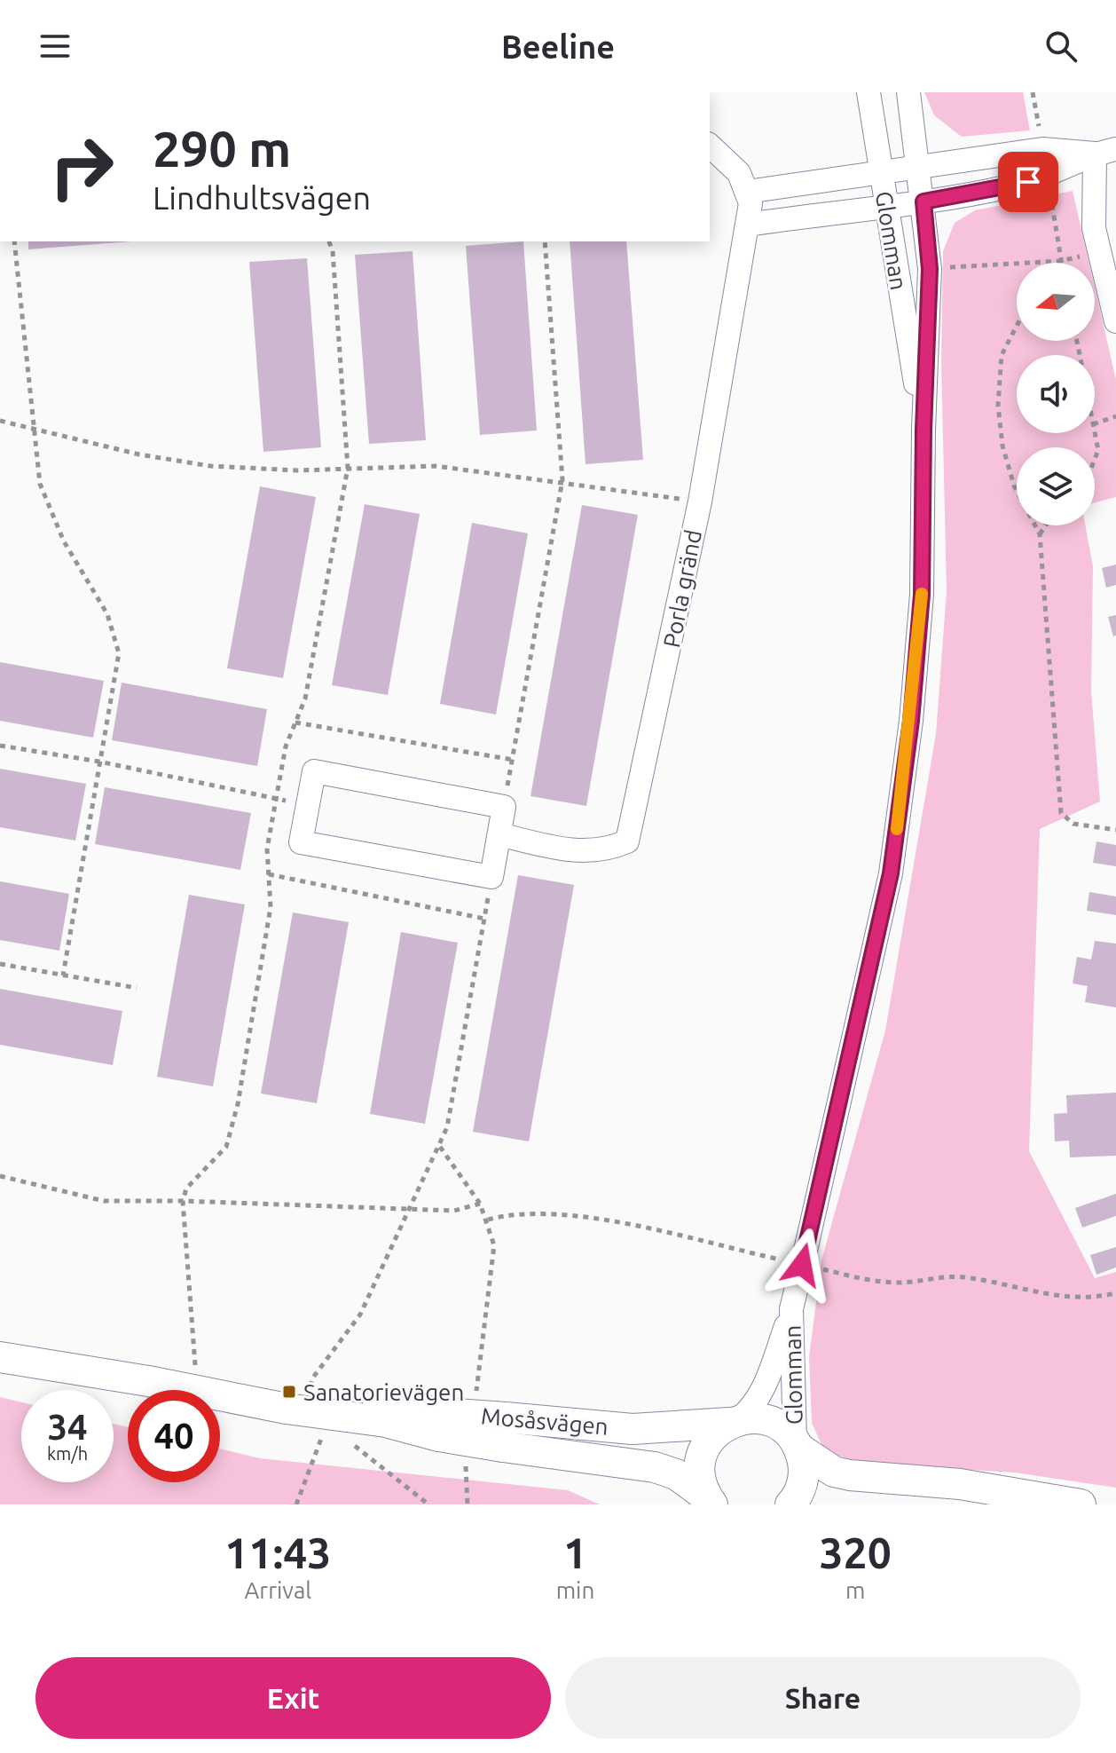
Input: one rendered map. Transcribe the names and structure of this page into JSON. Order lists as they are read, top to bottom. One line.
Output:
{"streets":{"main road":["Mosåsvägen"],"street":["Glomman","Porla gränd"]},"crossings":[["Glomman","Mosåsvägen"]],"places":{"transit":["Sanatorievägen"]},"north":"left","page":{"header":"Beeline","turn":["290 m","Lindhultsvägen"],"speed":"34 km/h","limit":"40","eta":["11:43","Arrival","1","min","320","m"],"buttons":["Exit","Share"]}}
